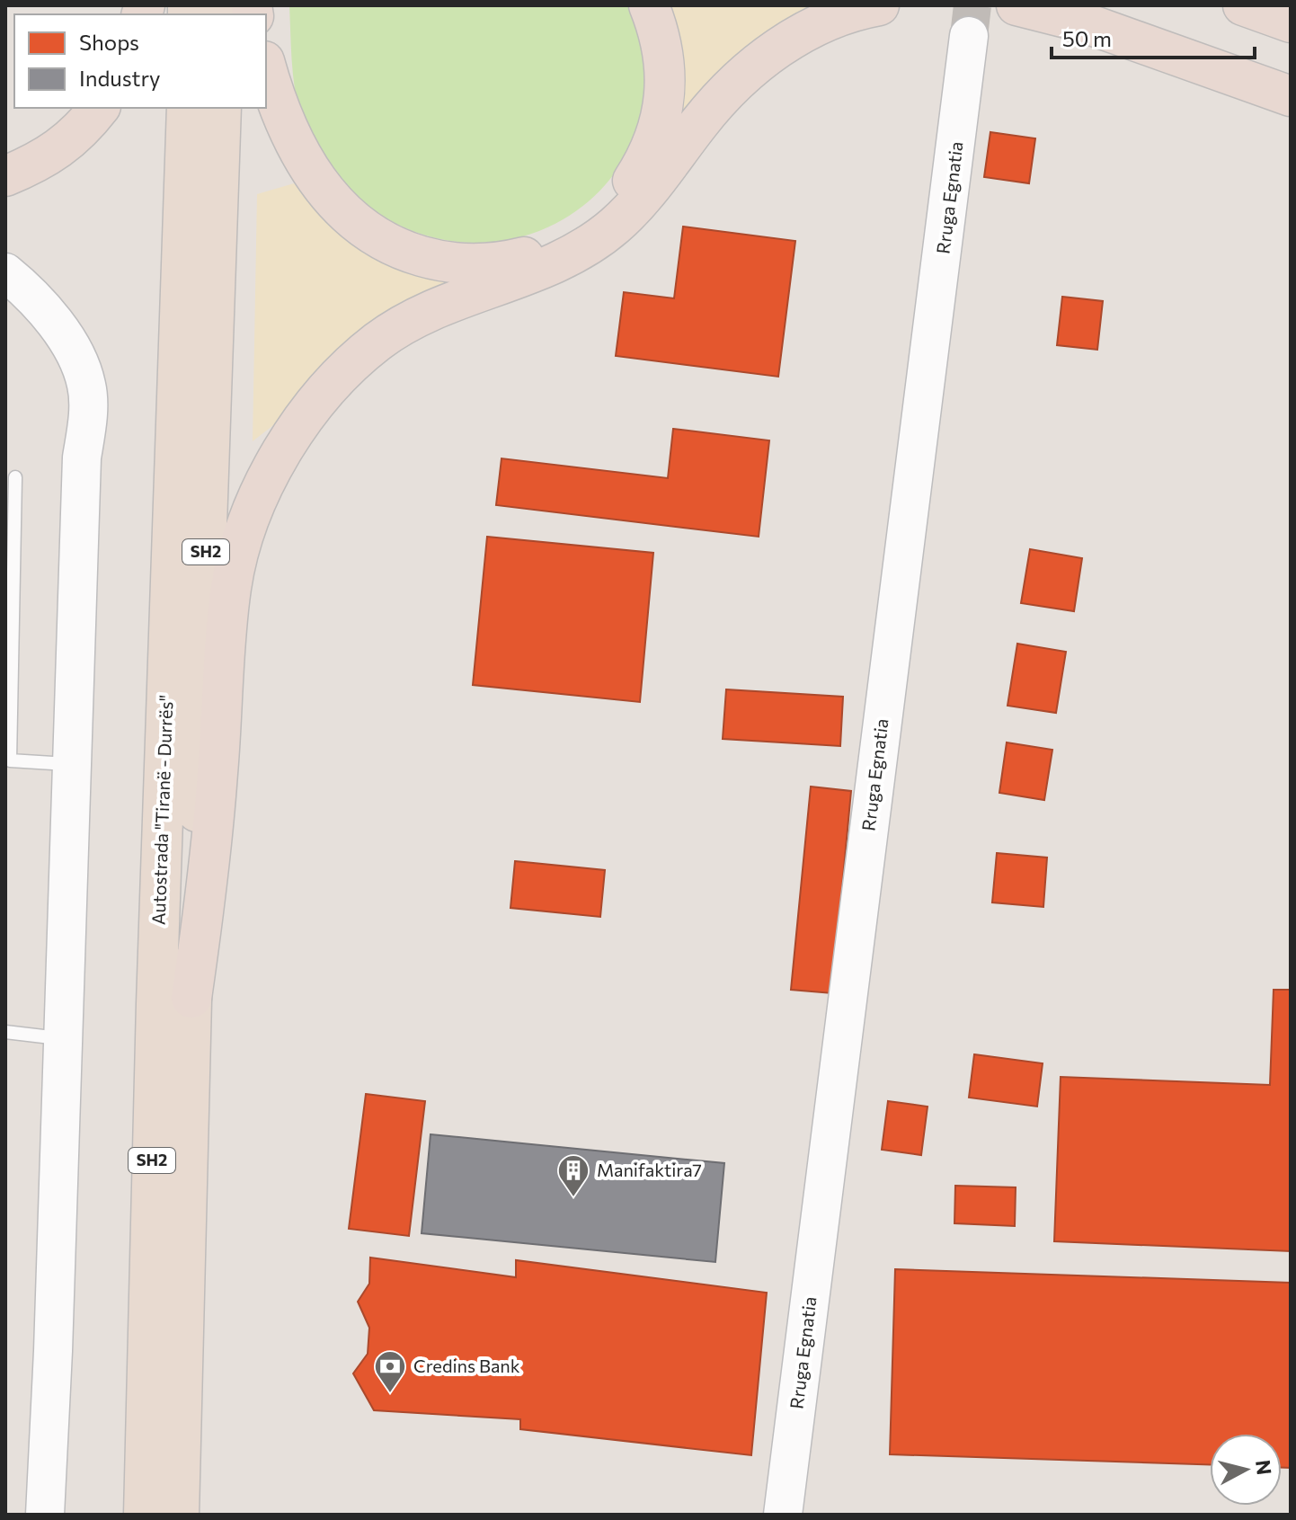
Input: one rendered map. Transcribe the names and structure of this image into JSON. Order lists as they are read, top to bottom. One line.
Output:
{"streets":{"highway":["SH2","Autostrada \"Tiranë - Durrës\""],"main road":["Rruga Egnatia"]},"places":{"building":["Manifaktira7"],"bank":["Credins Bank"]},"legend":["Shops","Industry"],"scale_bar":"50 m","north":"right"}
